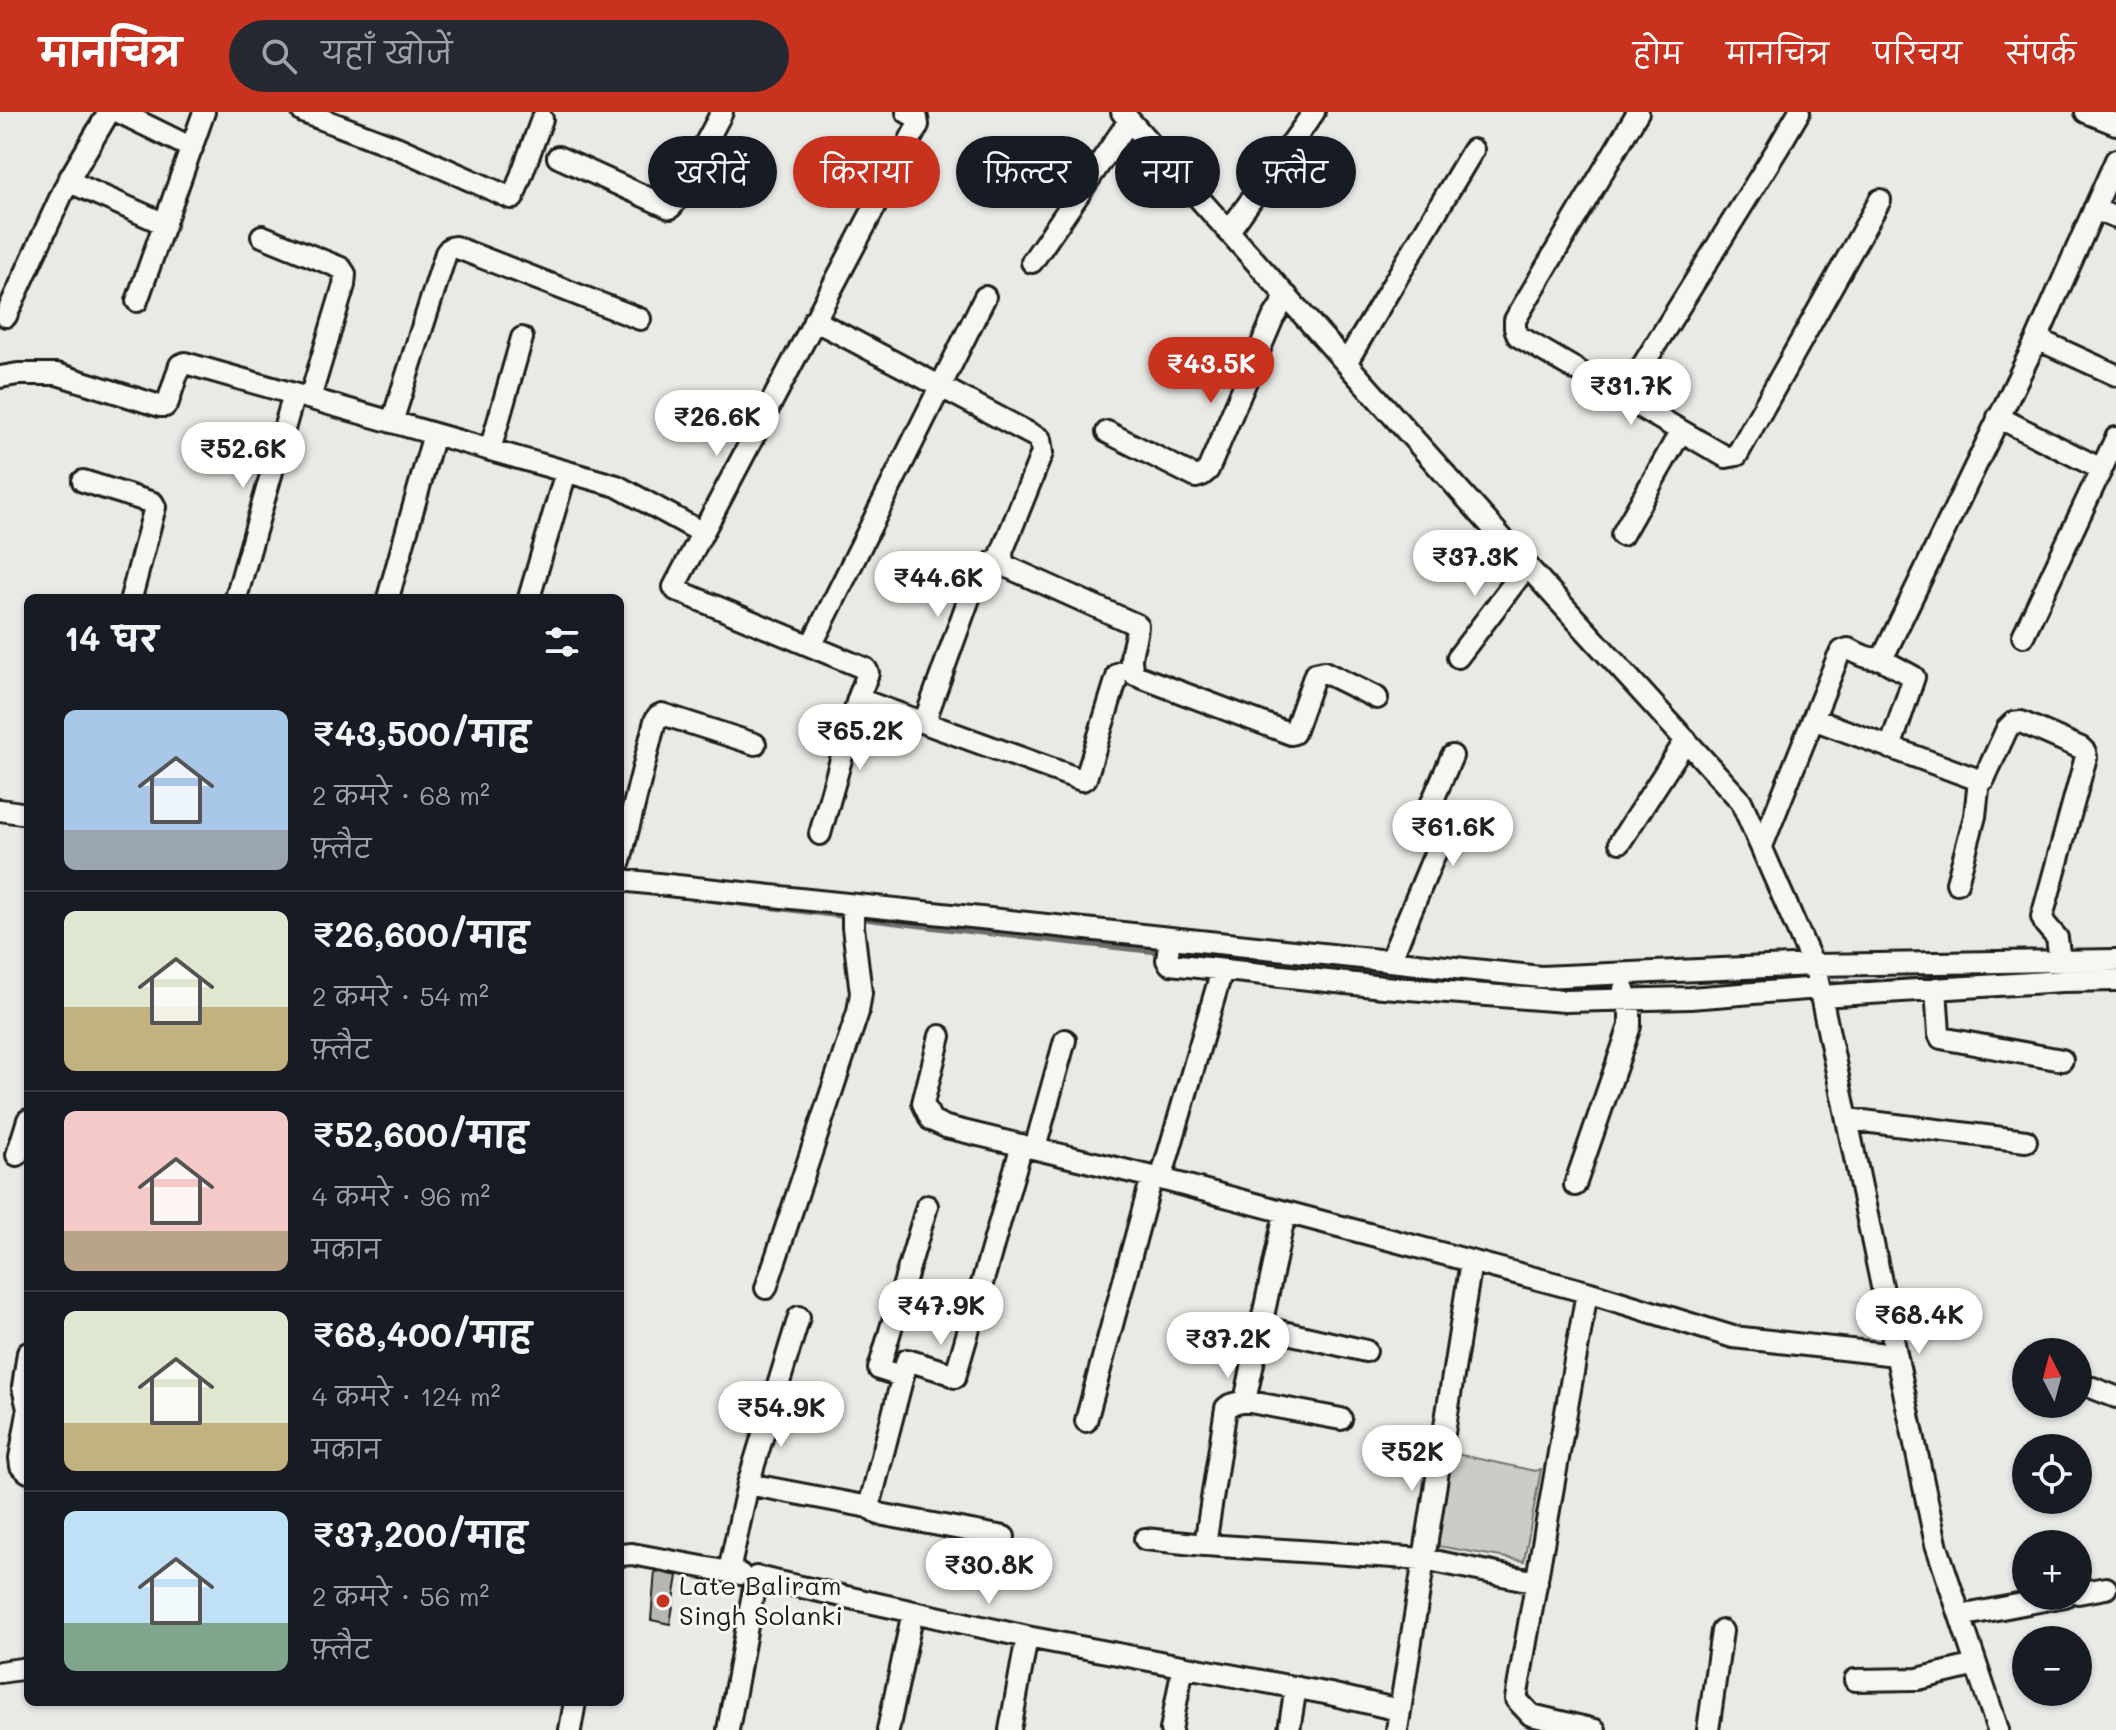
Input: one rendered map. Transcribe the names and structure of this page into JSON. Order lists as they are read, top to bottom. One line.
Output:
{"places":["Late Baliram Singh Solanki"],"north":"top","page":{"header":"मानचित्र","search":"यहाँ खोजें","nav":["होम","मानचित्र","परिचय","संपर्क"],"chip":["खरीदें","किराया","फ़िल्टर","नया","फ़्लैट"],"price":["₹43.5K","₹31.7K","₹26.6K","₹52.6K","₹37.3K","₹44.6K","₹65.2K","₹61.6K","₹47.9K","₹68.4K","₹37.2K","₹54.9K","₹52K","₹30.8K"],"heading":"14 घर","list":[{"name":"₹43,500/माह","note":"2 कमरे · 68 m² · फ़्लैट"},{"name":"₹26,600/माह","note":"2 कमरे · 54 m² · फ़्लैट"},{"name":"₹52,600/माह","note":"4 कमरे · 96 m² · मकान"},{"name":"₹68,400/माह","note":"4 कमरे · 124 m² · मकान"},{"name":"₹37,200/माह","note":"2 कमरे · 56 m² · फ़्लैट"}],"map_buttons":["+","−"]}}
